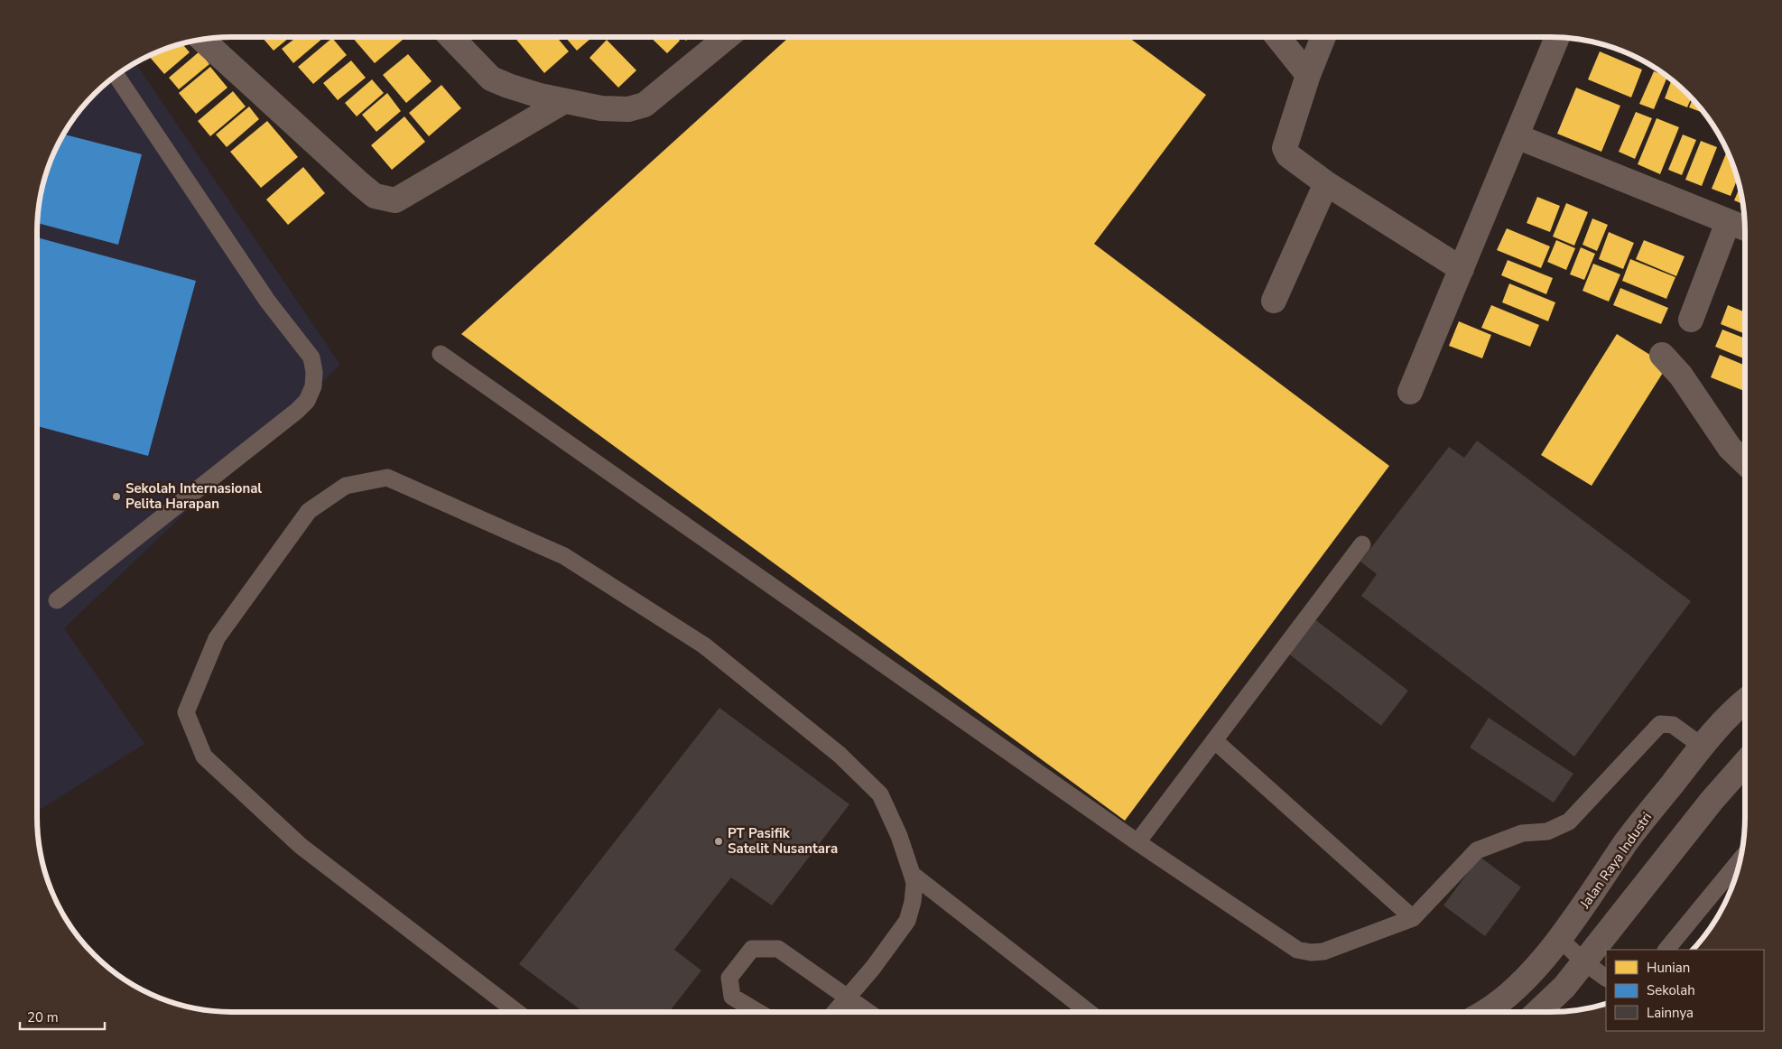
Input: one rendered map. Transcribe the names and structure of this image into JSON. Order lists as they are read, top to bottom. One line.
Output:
{"streets":{"street":["Jalan Raya Industri"]},"places":["Sekolah Internasional Pelita Harapan","PT Pasifik Satelit Nusantara"],"legend":["Hunian","Sekolah","Lainnya"],"scale_bar":"20 m"}
